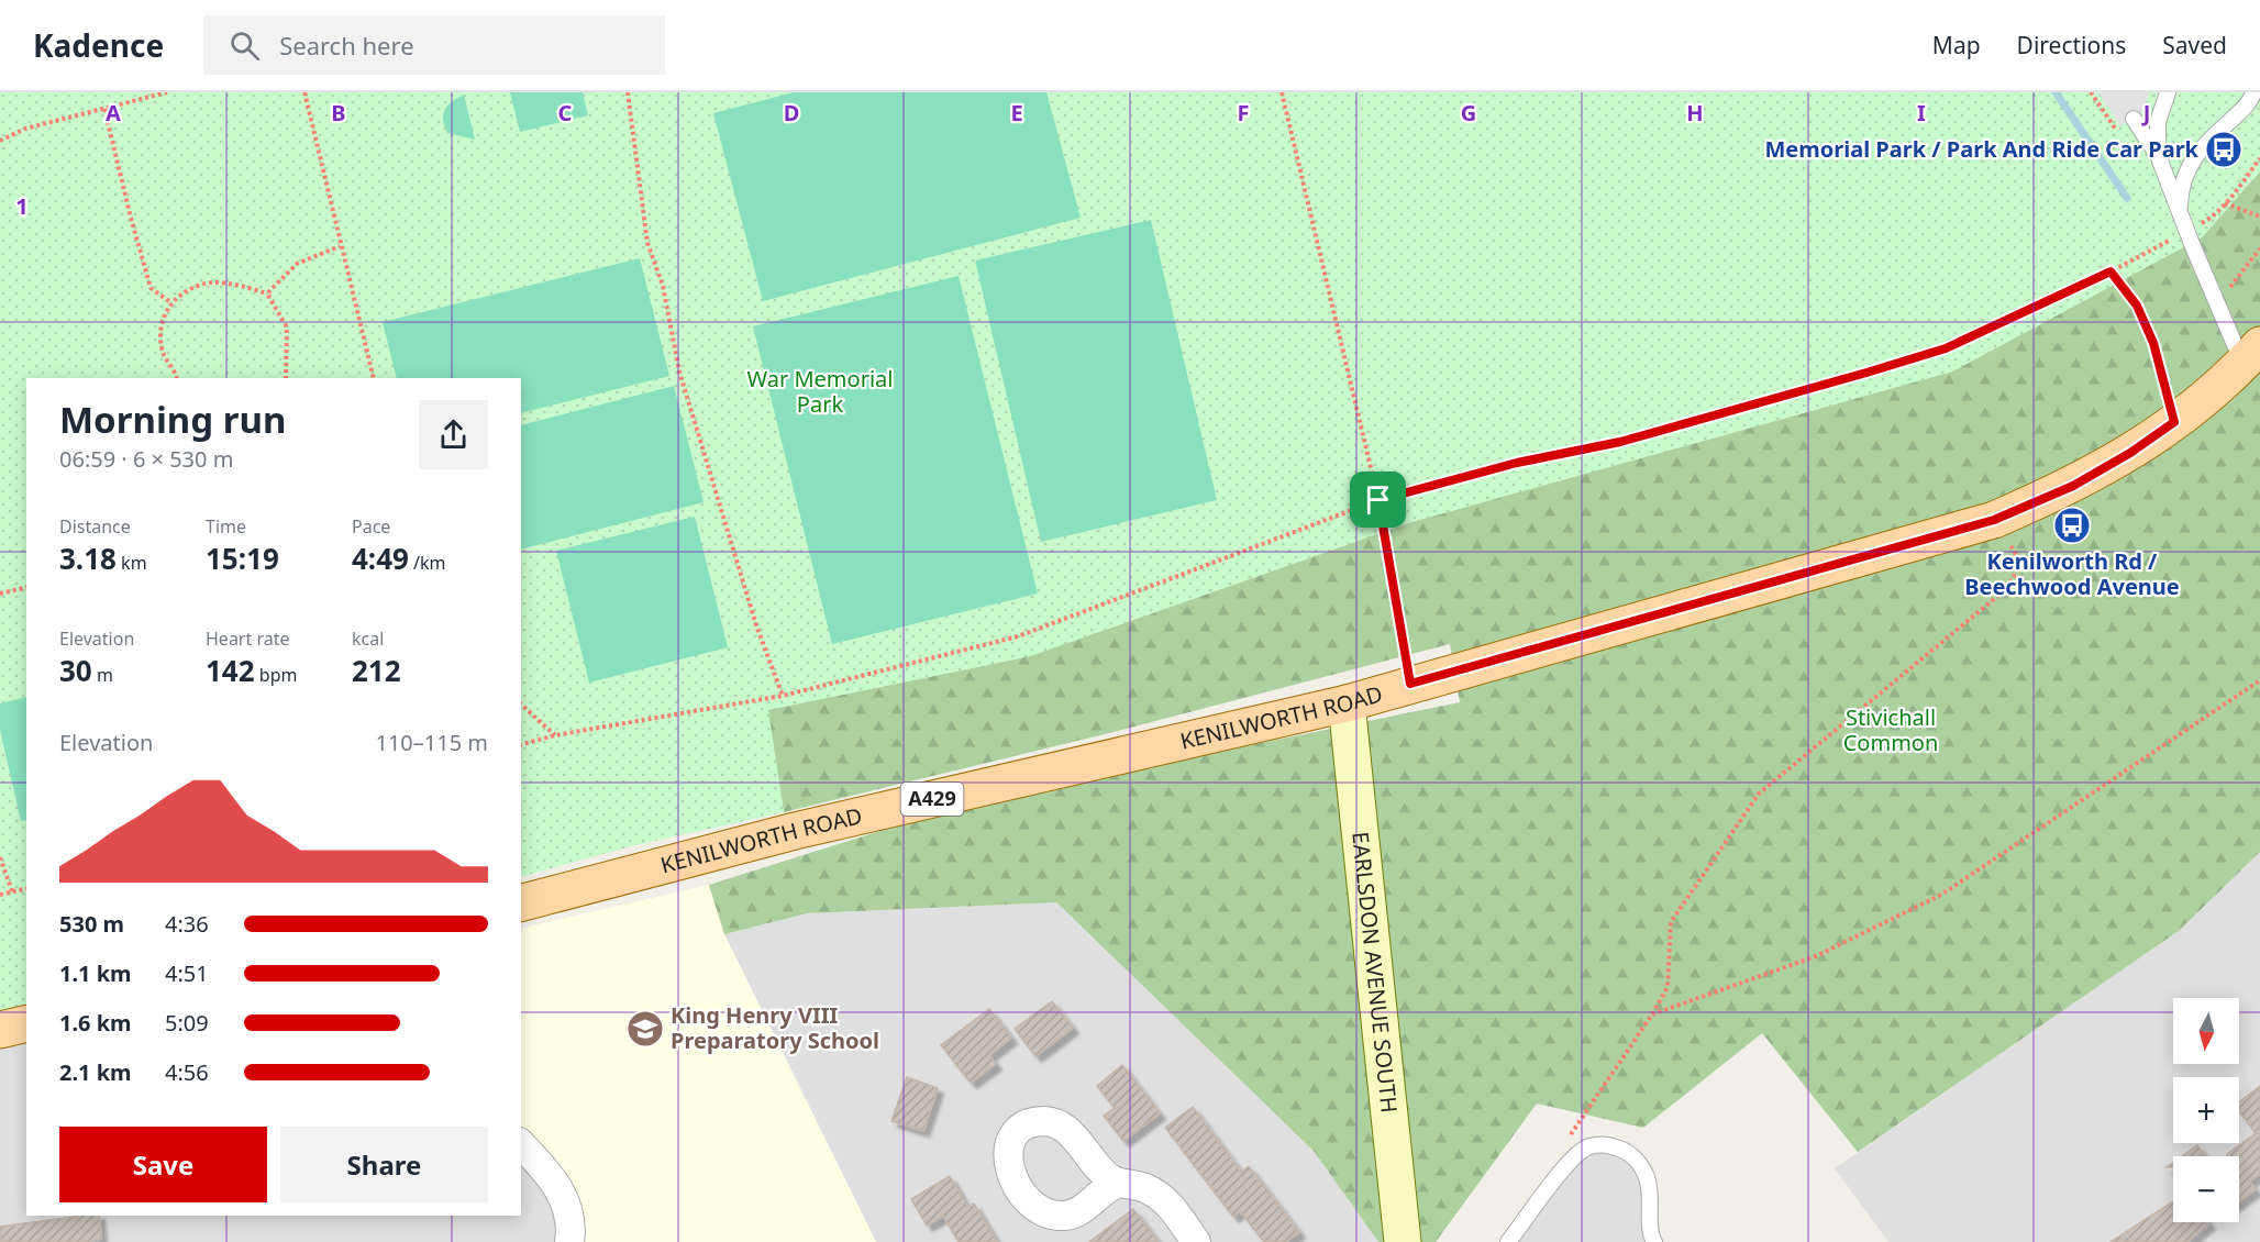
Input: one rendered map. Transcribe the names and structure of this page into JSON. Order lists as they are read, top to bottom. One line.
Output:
{"streets":{"main road":["KENILWORTH ROAD","A429","EARLSDON AVENUE SOUTH"]},"crossings":[["KENILWORTH ROAD","EARLSDON AVENUE SOUTH"]],"parks":["War Memorial Park","Stivichall Common"],"places":{"bus stop":["Memorial Park / Park And Ride Car Park","Kenilworth Rd / Beechwood Avenue"],"school or university":["King Henry VIII Preparatory School"]},"north":"bottom","page":{"header":"Kadence","search":"Search here","nav":["Map","Directions","Saved"],"heading":["Morning run","06:59 · 6 × 530 m"],"stats":[["Distance","3.18 km"],["Time","15:19"],["Pace","4:49 /km"],["Elevation","30 m"],["Heart rate","142 bpm"],["kcal","212"]],"chart":["Elevation","110–115 m"],"list":[{"name":"530 m","note":"4:36"},{"name":"1.1 km","note":"4:51"},{"name":"1.6 km","note":"5:09"},{"name":"2.1 km","note":"4:56"}],"map_buttons":["+","−"],"buttons":["Save","Share"]},"grid":{"columns":["A","B","C","D","E","F","G","H","I","J"],"rows":["1"]}}
